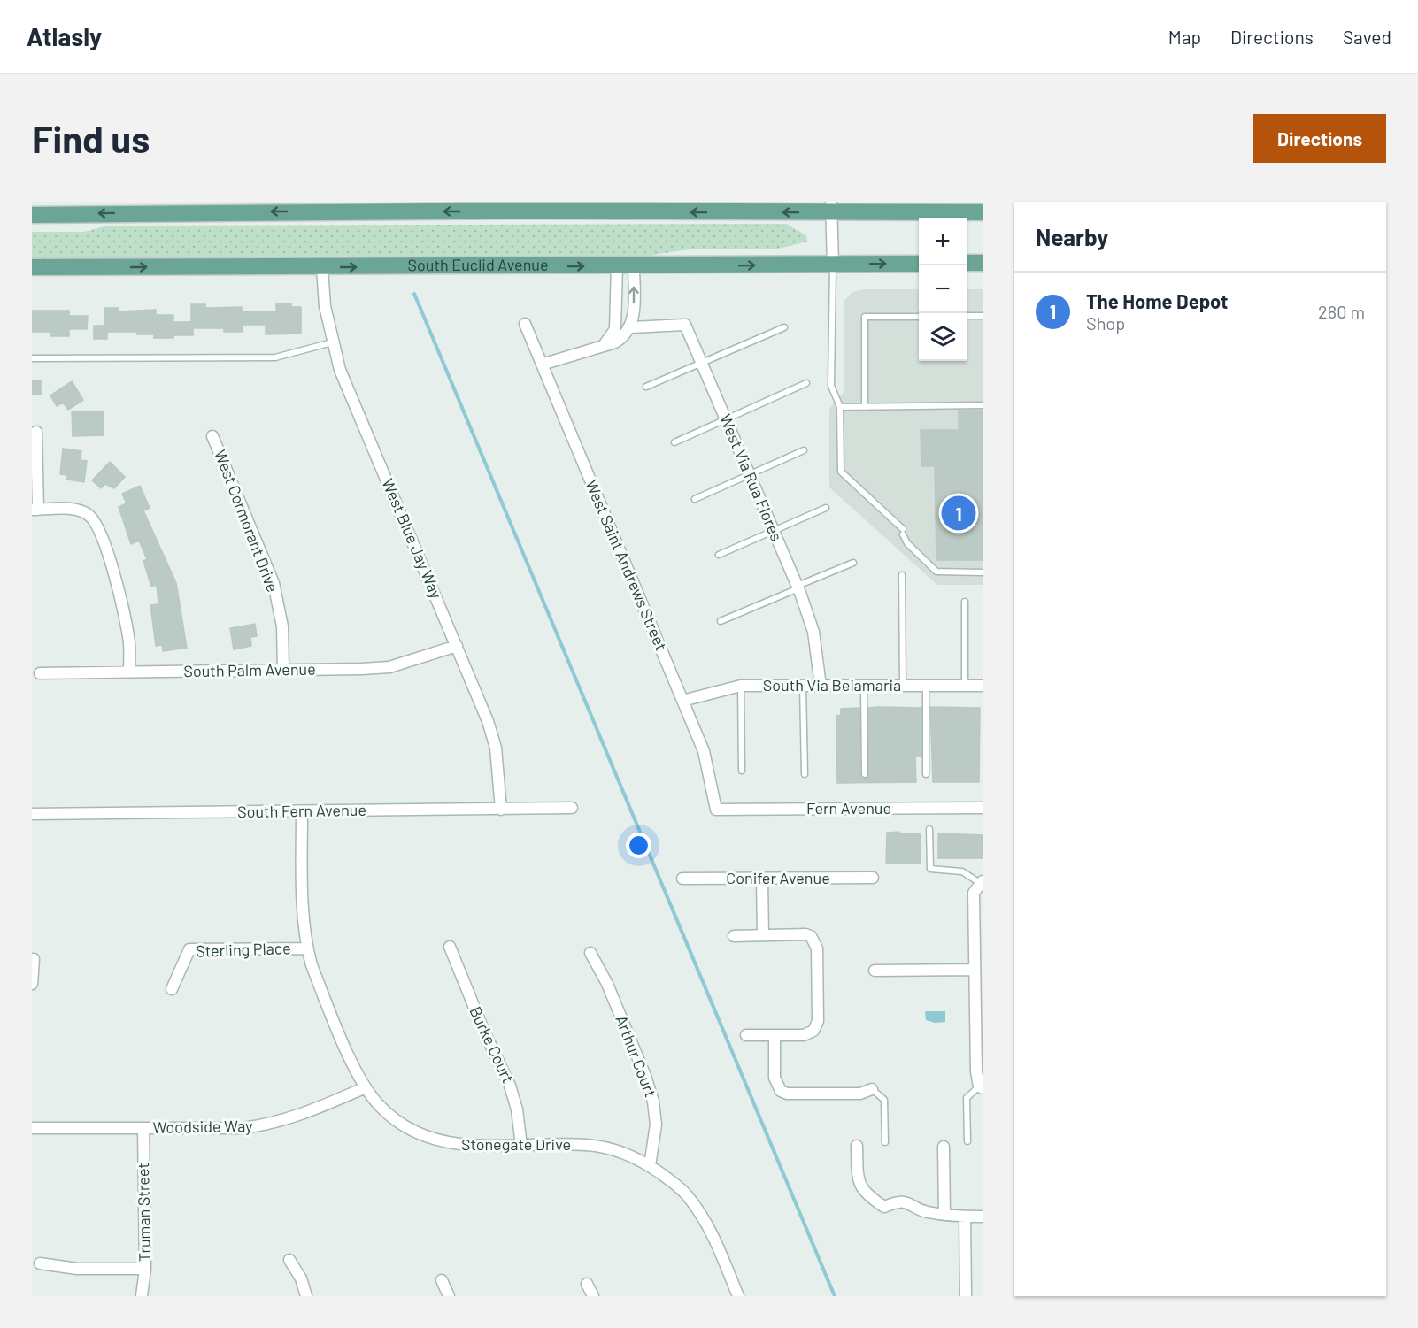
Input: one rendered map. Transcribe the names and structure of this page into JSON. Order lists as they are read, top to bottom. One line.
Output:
{"streets":{"main road":["South Euclid Avenue"],"street":["West Via Rua Flores","West Cormorant Drive","West Blue Jay Way","West Saint Andrews Street","South Palm Avenue","South Via Belamaria","Fern Avenue","South Fern Avenue","Conifer Avenue","Sterling Place","Burke Court","Arthur Court","Woodside Way","Stonegate Drive","Truman Street"]},"crossings":[["South Euclid Avenue","West Blue Jay Way"],["West Via Rua Flores","South Via Belamaria"],["West Cormorant Drive","South Palm Avenue"],["West Blue Jay Way","South Palm Avenue"],["West Blue Jay Way","South Fern Avenue"],["West Saint Andrews Street","South Via Belamaria"],["West Saint Andrews Street","Fern Avenue"],["South Fern Avenue","Stonegate Drive"],["Sterling Place","Stonegate Drive"],["Burke Court","Stonegate Drive"],["Arthur Court","Stonegate Drive"],["Woodside Way","Stonegate Drive"],["Woodside Way","Truman Street"]],"page":{"header":"Atlasly","nav":["Map","Directions","Saved"],"buttons":"Directions","title":"Find us","heading":"Nearby","map_buttons":["+","−"],"list":[{"mark":"1","name":"The Home Depot","note":"Shop","value":"280 m"}],"pins":"1"}}
